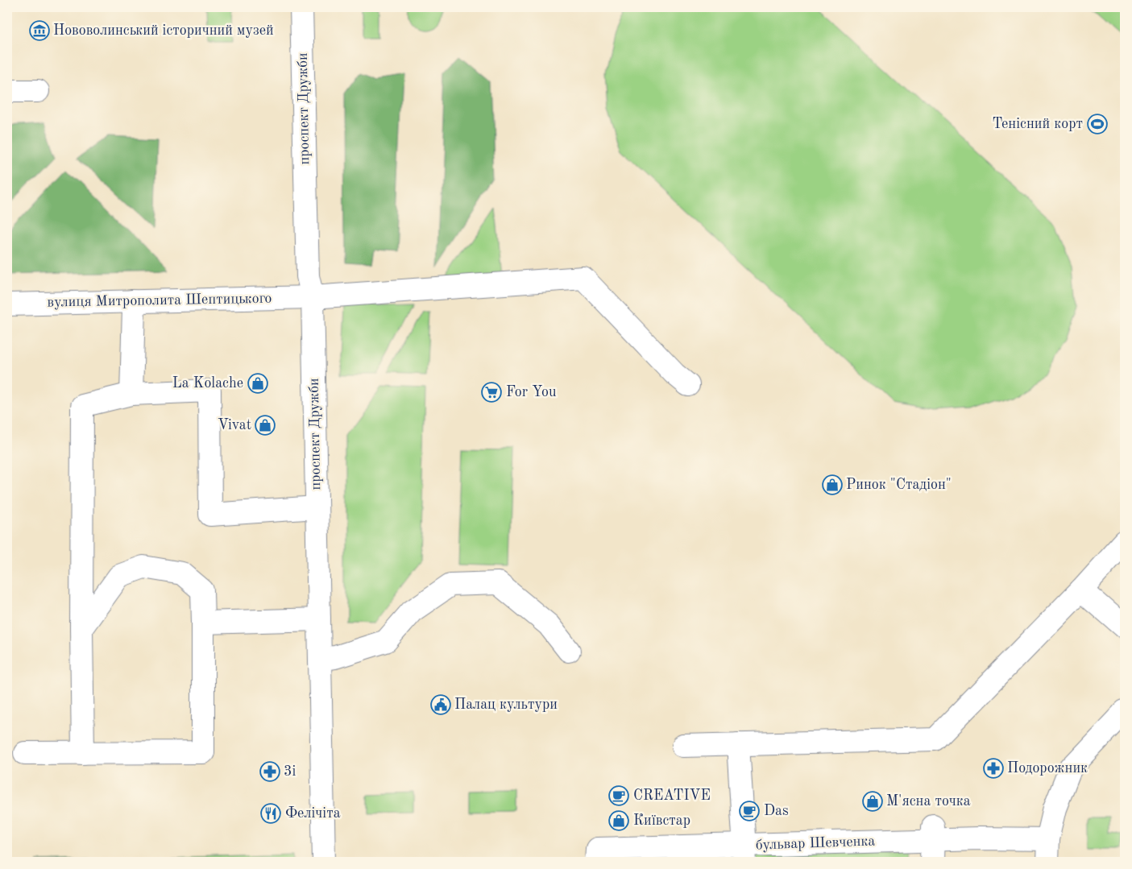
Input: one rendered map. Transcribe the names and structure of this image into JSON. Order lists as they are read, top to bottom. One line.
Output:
{"streets":{"street":["проспект Дружби","вулиця Митрополита Шептицького","бульвар Шевченка"]},"crossings":[["проспект Дружби","вулиця Митрополита Шептицького"]],"places":{"museum":["Нововолинський історичний музей"],"sports":["Тенісний корт"],"shop":["La Kolache","Vivat","Ринок \"Стадіон\"","М'ясна точка","Київстар"],"supermarket":["For You"],"public building":["Палац культури"],"pharmacy":["Подорожник","3і"],"cafe":["CREATIVE","Das"],"restaurant":["Фелічіта"]}}
